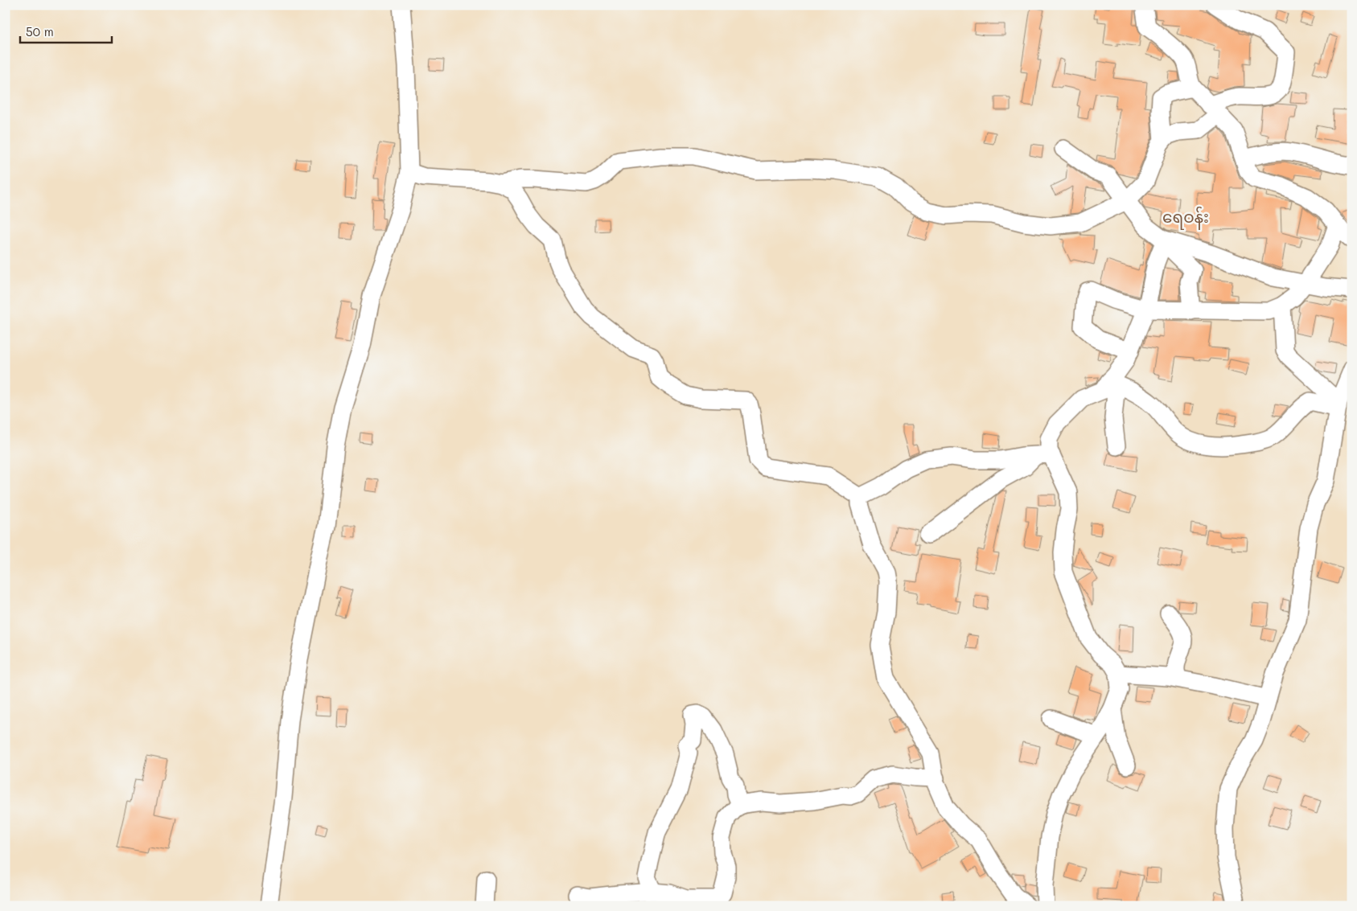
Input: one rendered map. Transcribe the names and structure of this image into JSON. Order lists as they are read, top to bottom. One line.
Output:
{"districts":["ရေဝန်း"],"scale_bar":"50 m"}
